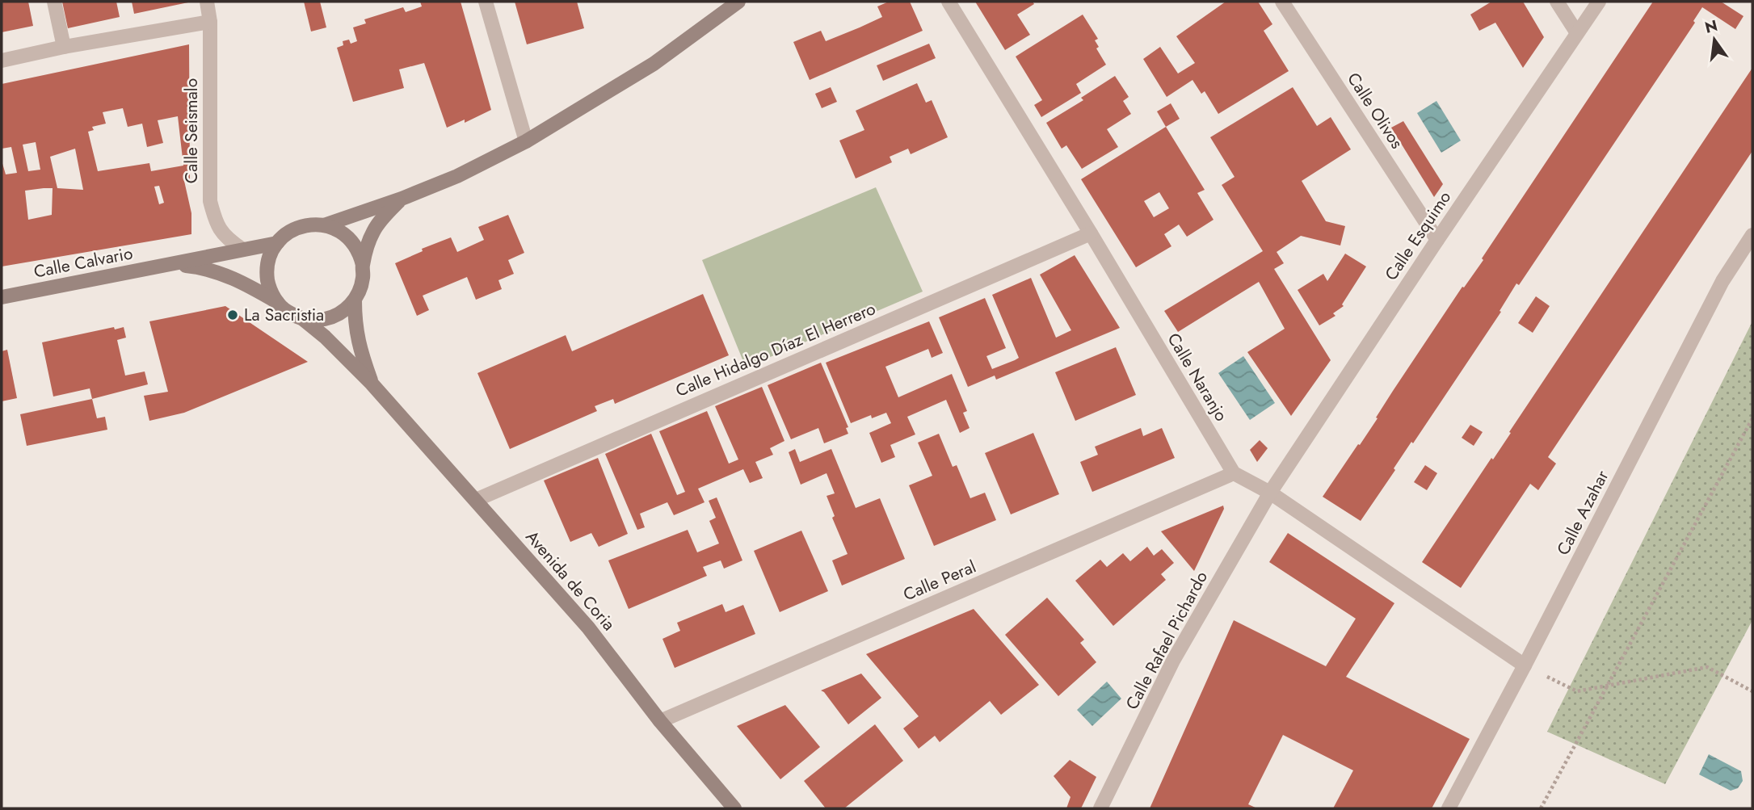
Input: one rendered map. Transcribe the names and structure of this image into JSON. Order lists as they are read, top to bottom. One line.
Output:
{"streets":{"main road":["Calle Calvario","Avenida de Coria"],"street":["Calle Olivos","Calle Seismalo","Calle Esquimo","Calle Hidalgo Díaz El Herrero","Calle Naranjo","Calle Azahar","Calle Peral","Calle Rafael Pichardo"]},"crossings":[["Calle Olivos","Calle Esquimo"],["Calle Seismalo","Calle Calvario"],["Calle Esquimo","Calle Rafael Pichardo"],["Calle Calvario","Avenida de Coria"],["Calle Hidalgo Díaz El Herrero","Calle Naranjo"],["Calle Hidalgo Díaz El Herrero","Avenida de Coria"],["Calle Naranjo","Calle Peral"],["Avenida de Coria","Calle Peral"]],"places":["La Sacristia"],"north":"top"}
